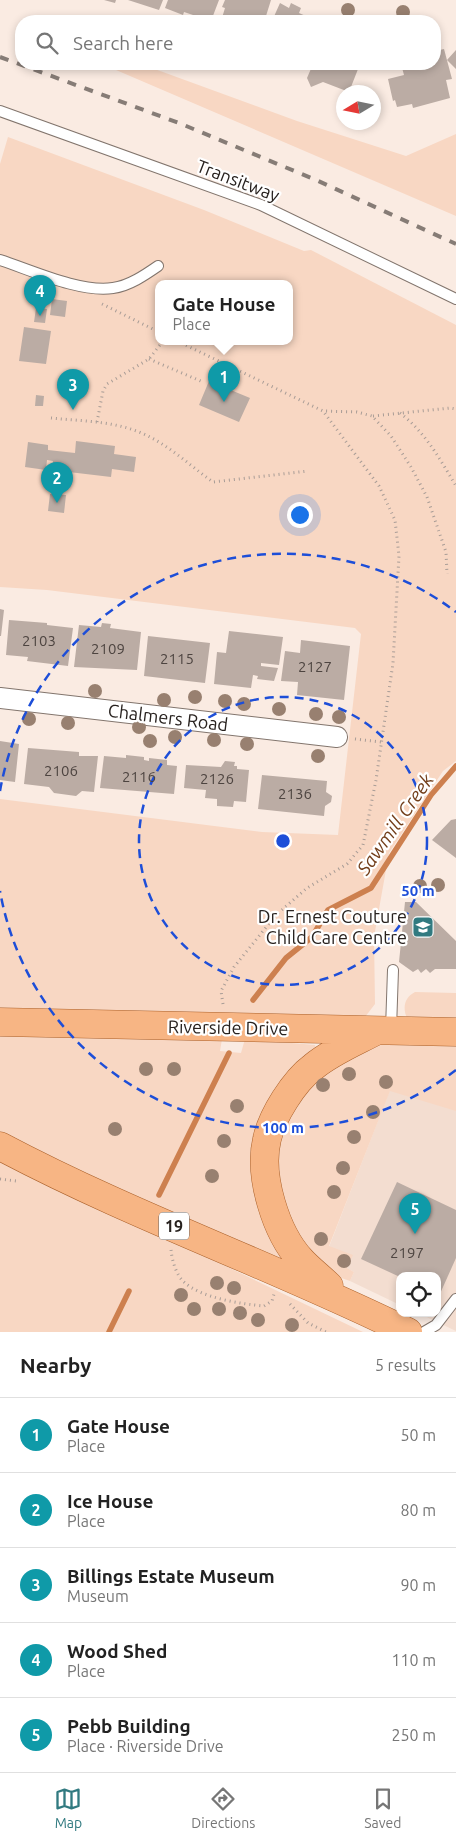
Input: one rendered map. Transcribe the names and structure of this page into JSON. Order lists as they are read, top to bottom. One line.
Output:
{"streets":{"main road":["Riverside Drive","19"],"street":["Chalmers Road"],"lane":["Transitway"]},"water":["Sawmill Creek"],"places":{"school or university":["Dr. Ernest Couture Child Care Centre"]},"house_numbers":["2103","2109","2115","2127","2106","2116","2126","2136","2197"],"north":"left","page":{"search":"Search here","pins":["4","1","3","2","5"],"popup":["Gate House","Place"],"heading":["Nearby","5 results"],"list":[{"mark":"1","name":"Gate House","note":"Place","value":"50 m"},{"mark":"2","name":"Ice House","note":"Place","value":"80 m"},{"mark":"3","name":"Billings Estate Museum","note":"Museum","value":"90 m"},{"mark":"4","name":"Wood Shed","note":"Place","value":"110 m"},{"mark":"5","name":"Pebb Building","note":"Place · Riverside Drive","value":"250 m"}],"nav":["Map","Directions","Saved"]},"rings":["50 m","100 m"]}
